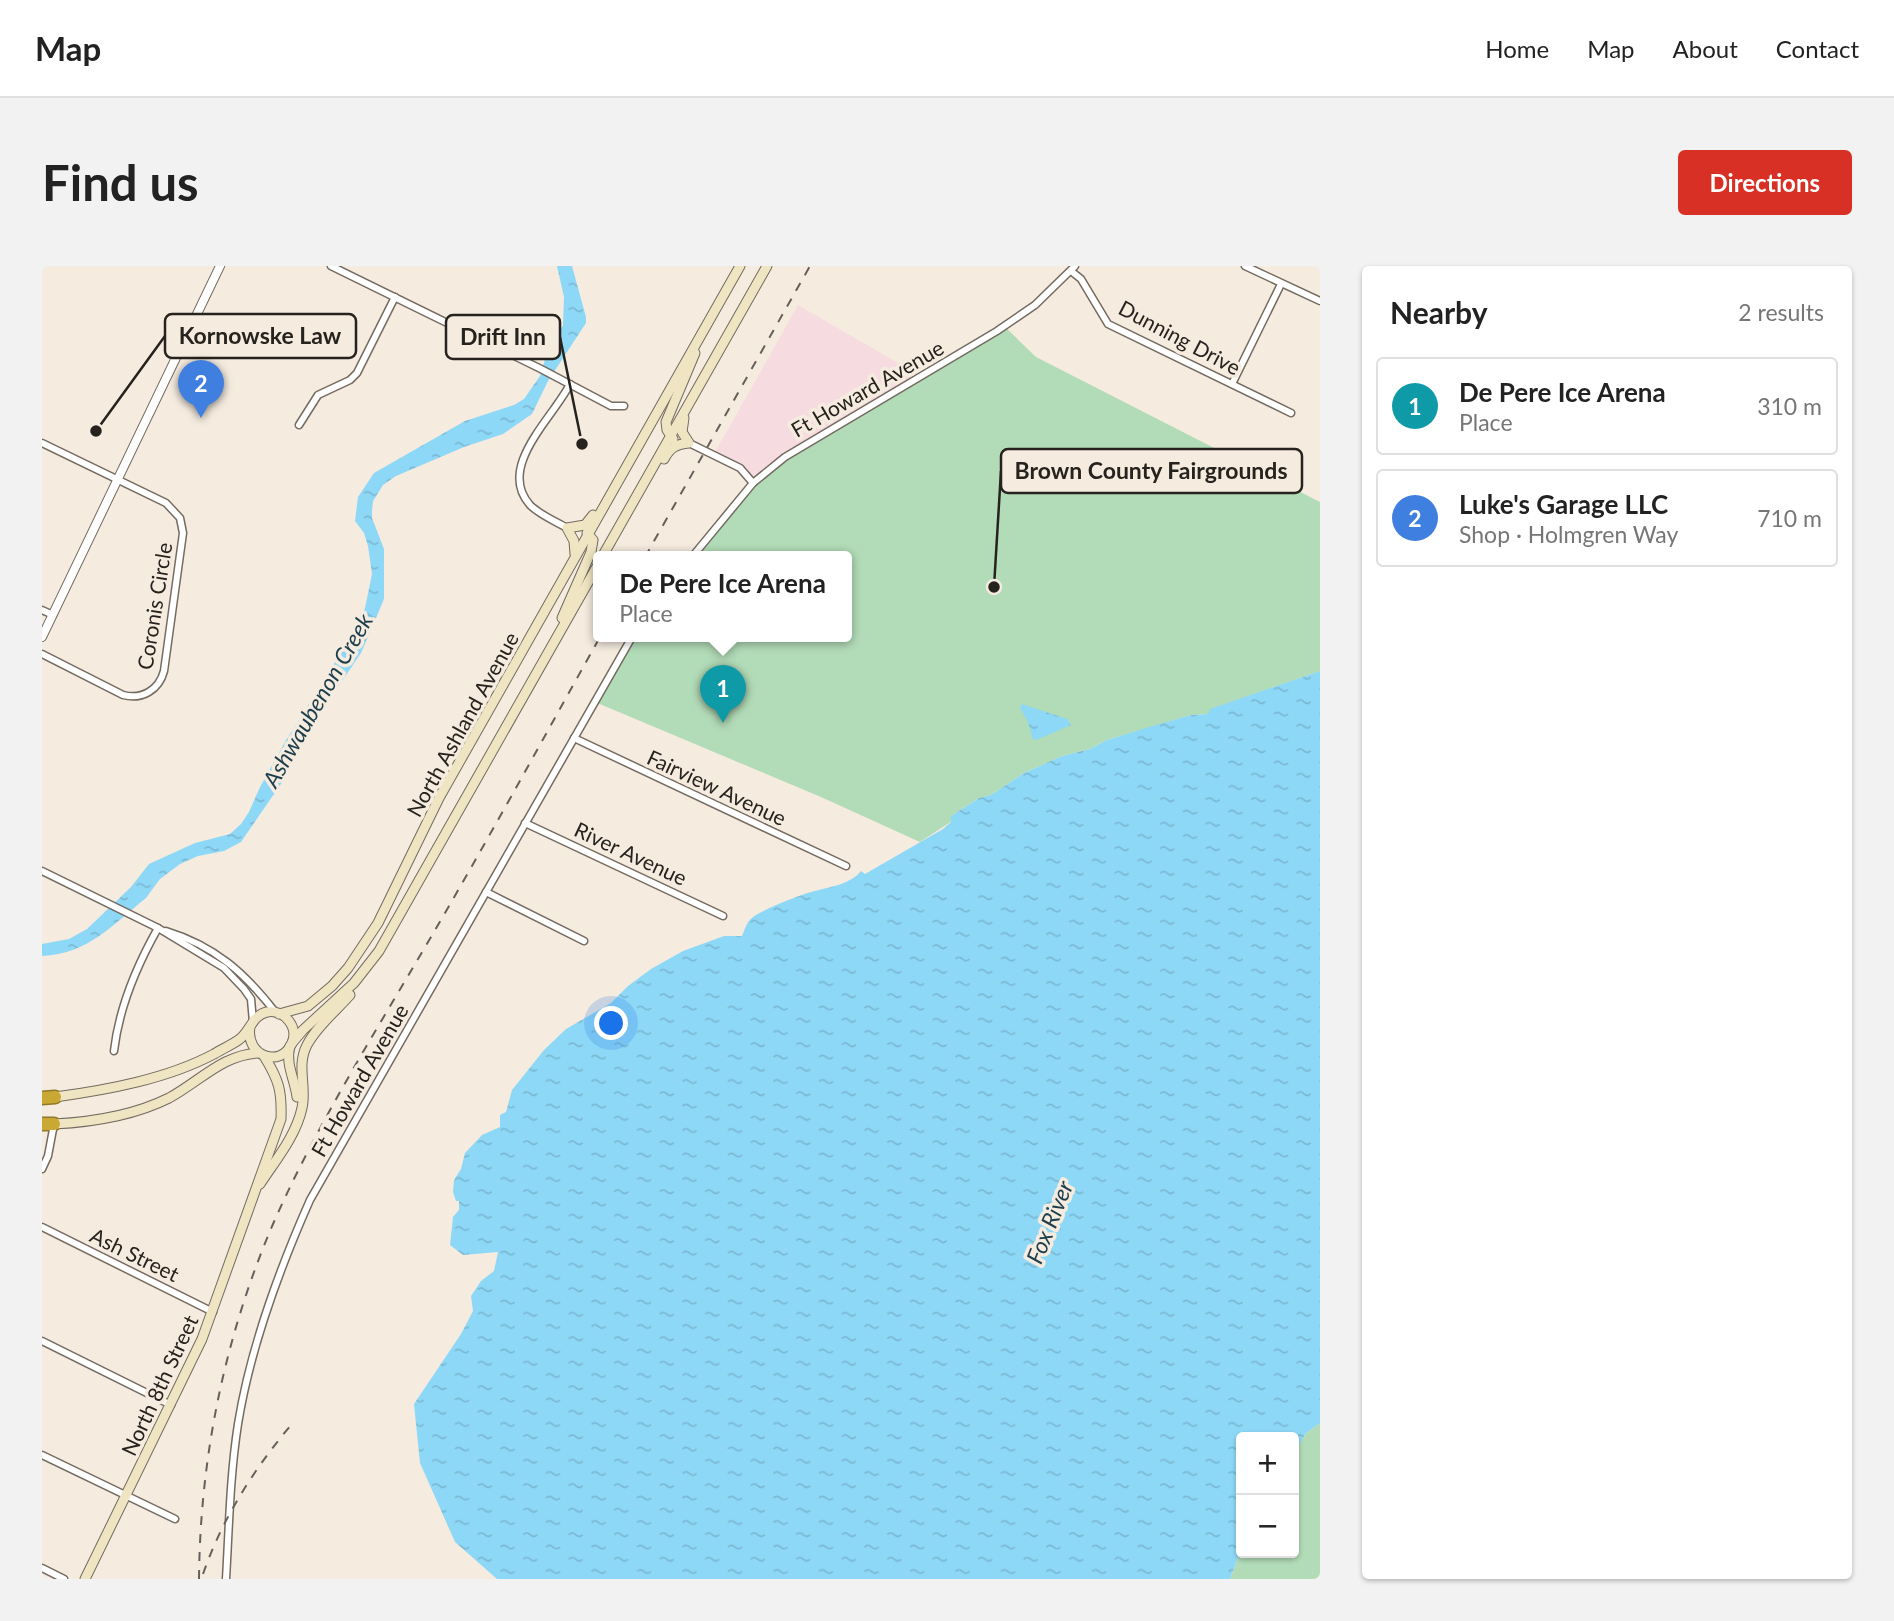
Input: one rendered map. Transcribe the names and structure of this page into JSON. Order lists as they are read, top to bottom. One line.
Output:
{"streets":{"main road":["North Ashland Avenue","North 8th Street"],"street":["Dunning Drive","Ft Howard Avenue","Coronis Circle","Fairview Avenue","River Avenue","Ash Street"]},"crossings":[["Dunning Drive","Ft Howard Avenue"],["Ft Howard Avenue","Fairview Avenue"],["Ft Howard Avenue","River Avenue"],["North Ashland Avenue","North 8th Street"],["Ash Street","North 8th Street"]],"water":["Ashwaubenon Creek","Fox River"],"places":["Kornowske Law","Drift Inn","Brown County Fairgrounds"],"page":{"header":"Map","nav":["Home","Map","About","Contact"],"buttons":"Directions","title":"Find us","heading":["Nearby","2 results"],"list":[{"mark":"1","name":"De Pere Ice Arena","note":"Place","value":"310 m"},{"mark":"2","name":"Luke's Garage LLC","note":"Shop · Holmgren Way","value":"710 m"}],"pins":["2","1"],"popup":["De Pere Ice Arena","Place"],"map_buttons":["+","−"]}}
